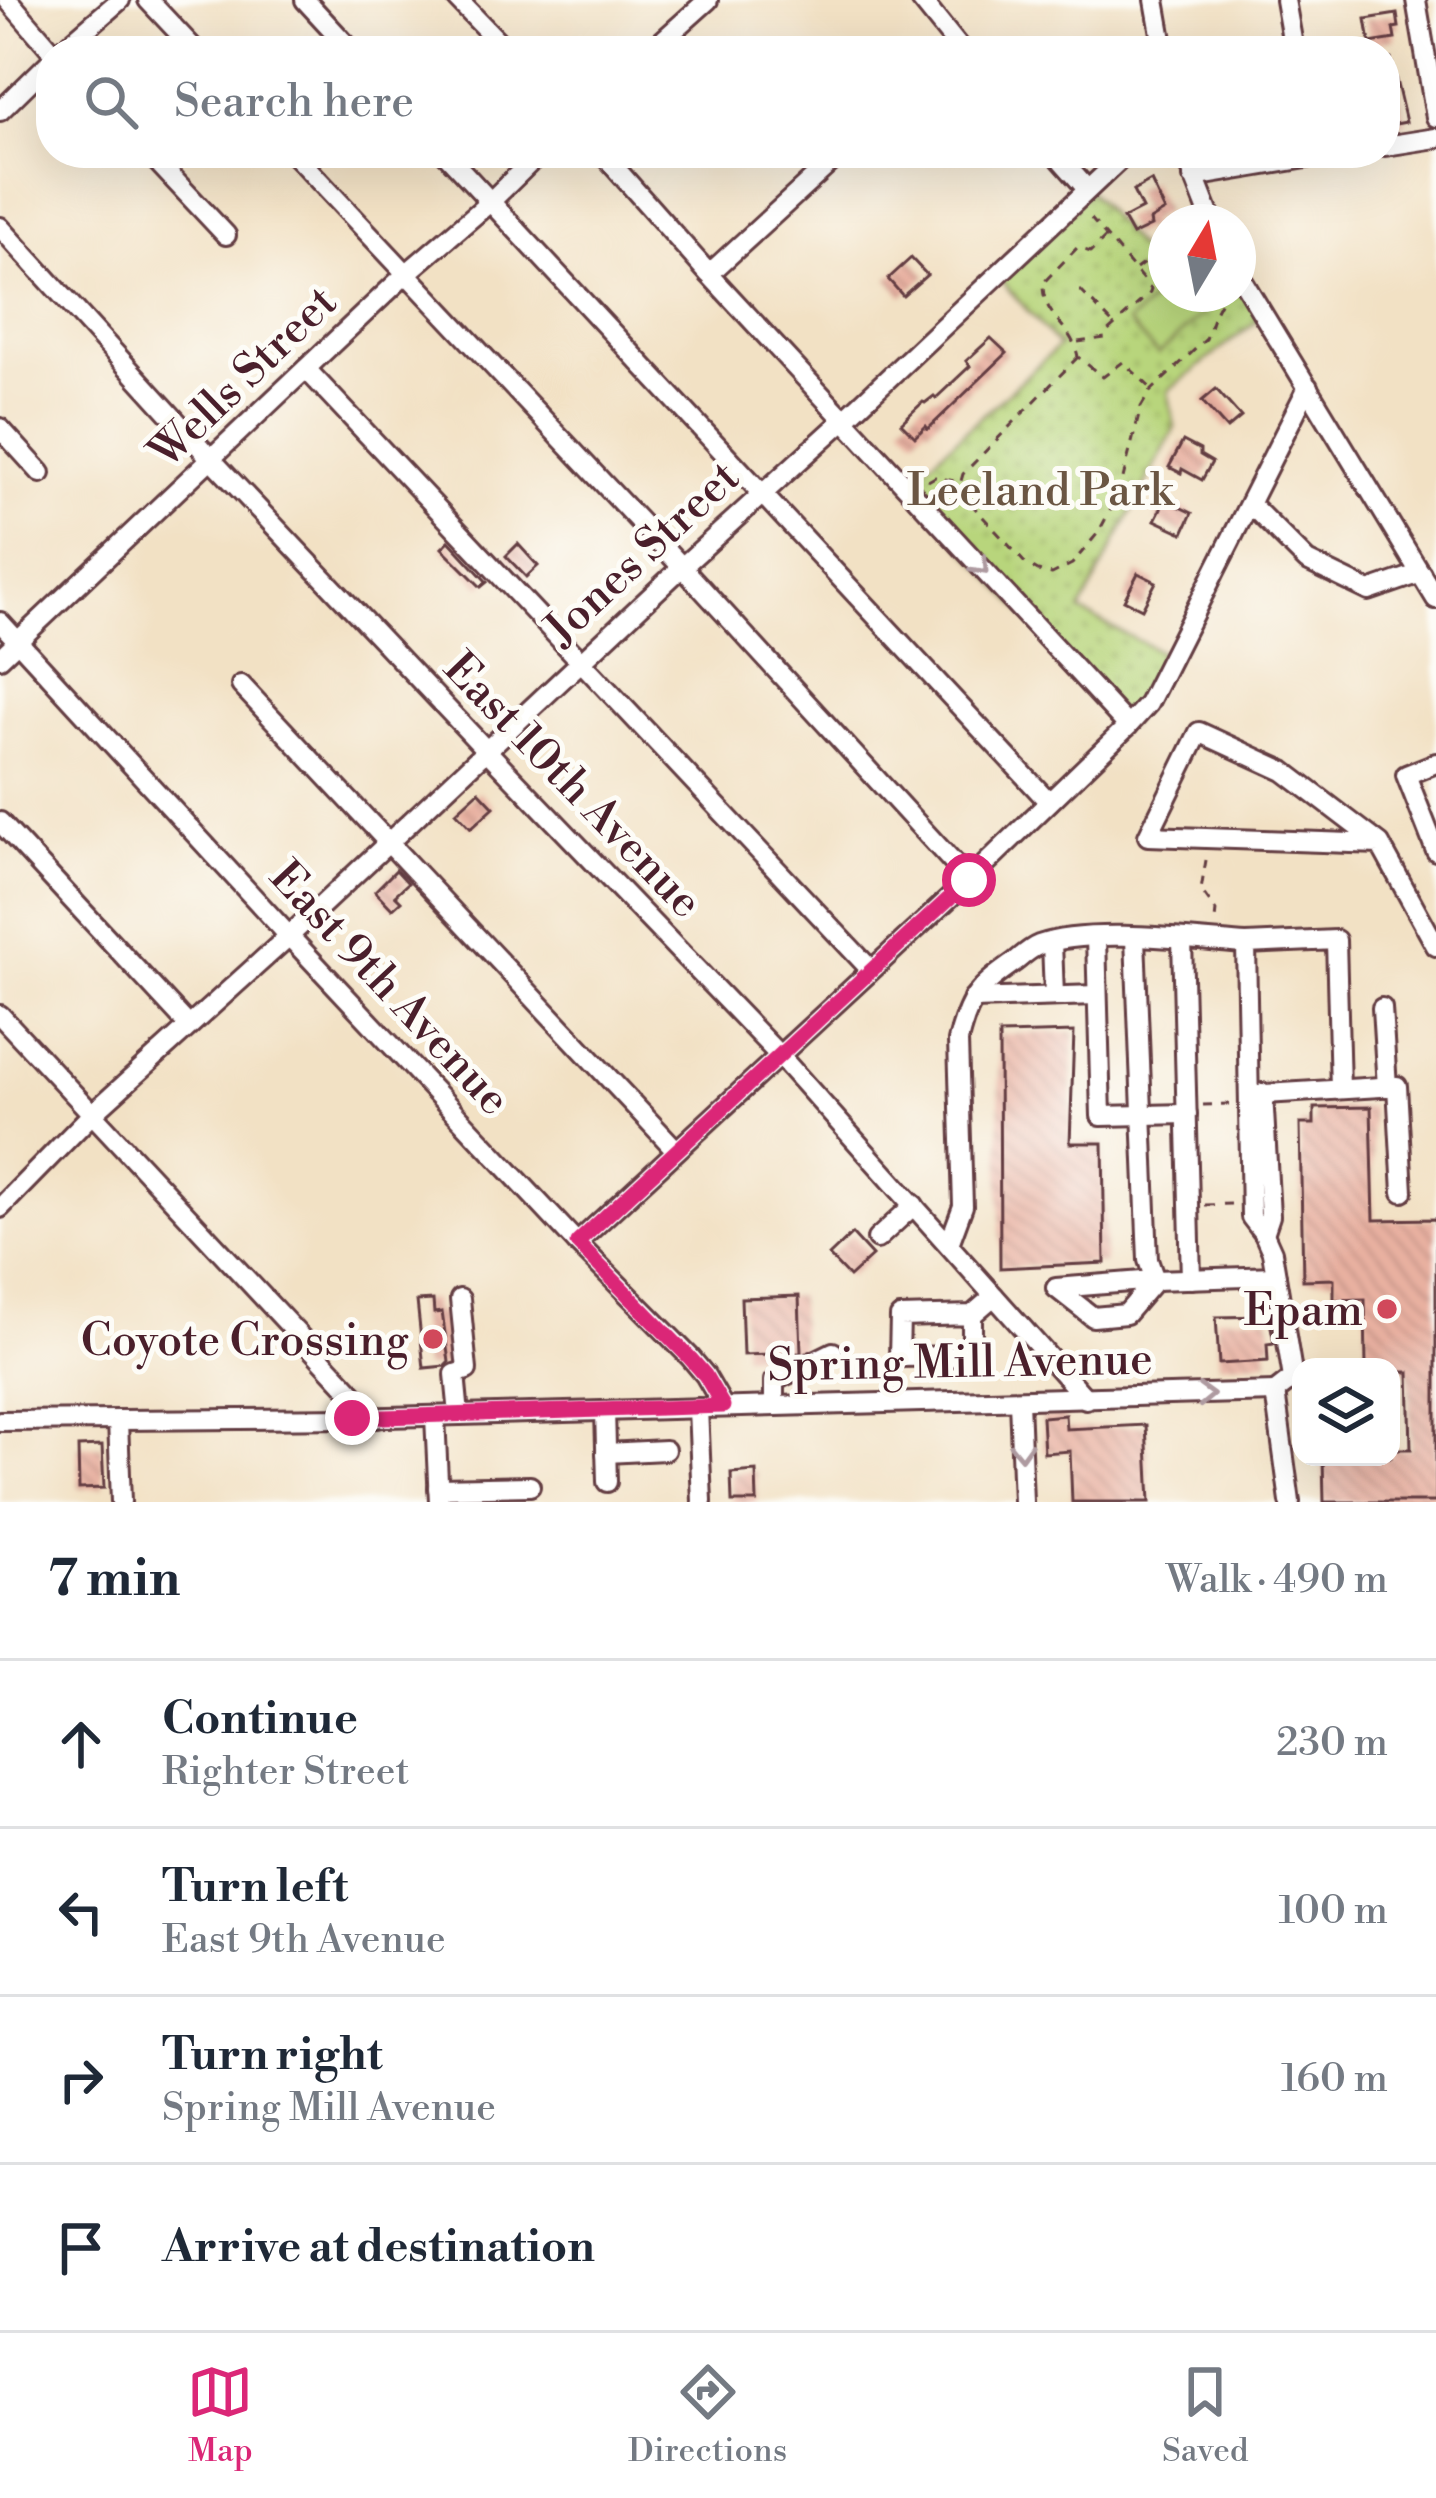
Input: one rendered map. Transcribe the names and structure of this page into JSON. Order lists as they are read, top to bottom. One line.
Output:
{"streets":{"street":["Wells Street","Jones Street","East 10th Avenue","East 9th Avenue","Spring Mill Avenue"]},"crossings":[["Wells Street","East 10th Avenue"],["Wells Street","East 9th Avenue"],["Jones Street","East 10th Avenue"],["Jones Street","East 9th Avenue"],["East 10th Avenue","Spring Mill Avenue"],["East 9th Avenue","Spring Mill Avenue"]],"parks":["Leeland Park"],"places":["Epam","Coyote Crossing"],"north":"top","page":{"search":"Search here","heading":["7 min","Walk · 490 m"],"list":[["Continue","Righter Street","230 m"],["Turn left","East 9th Avenue","100 m"],["Turn right","Spring Mill Avenue","160 m"],"Arrive at destination"],"nav":["Map","Directions","Saved"]}}
